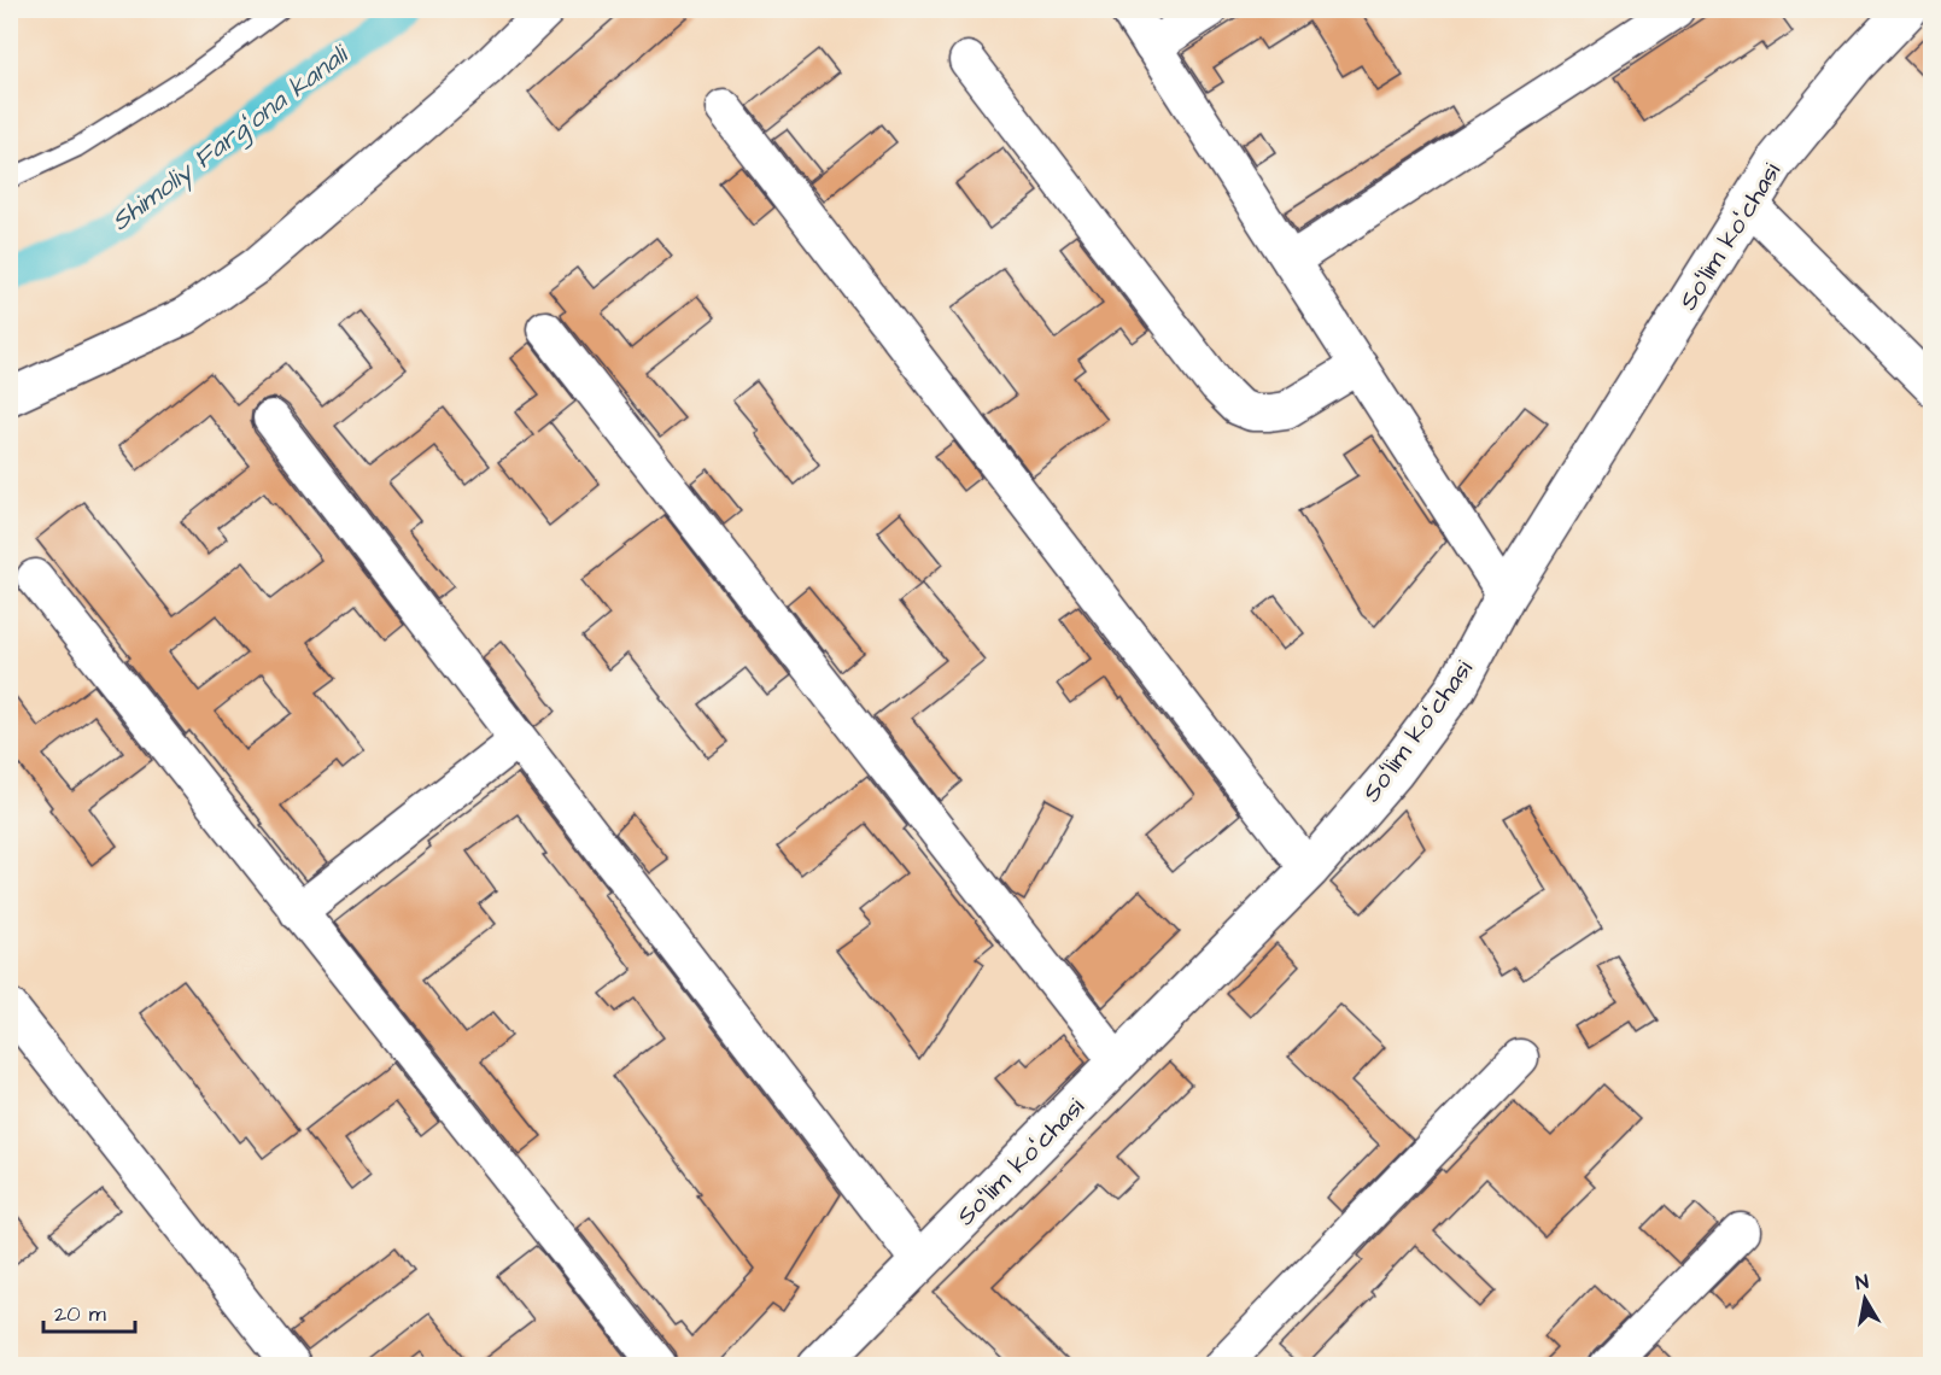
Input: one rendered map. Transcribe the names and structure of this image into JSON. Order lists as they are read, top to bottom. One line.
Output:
{"streets":{"street":["Soʻlim koʻchasi"]},"water":["Shimoliy Fargʻona kanali"],"scale_bar":"20 m","north":"top"}
